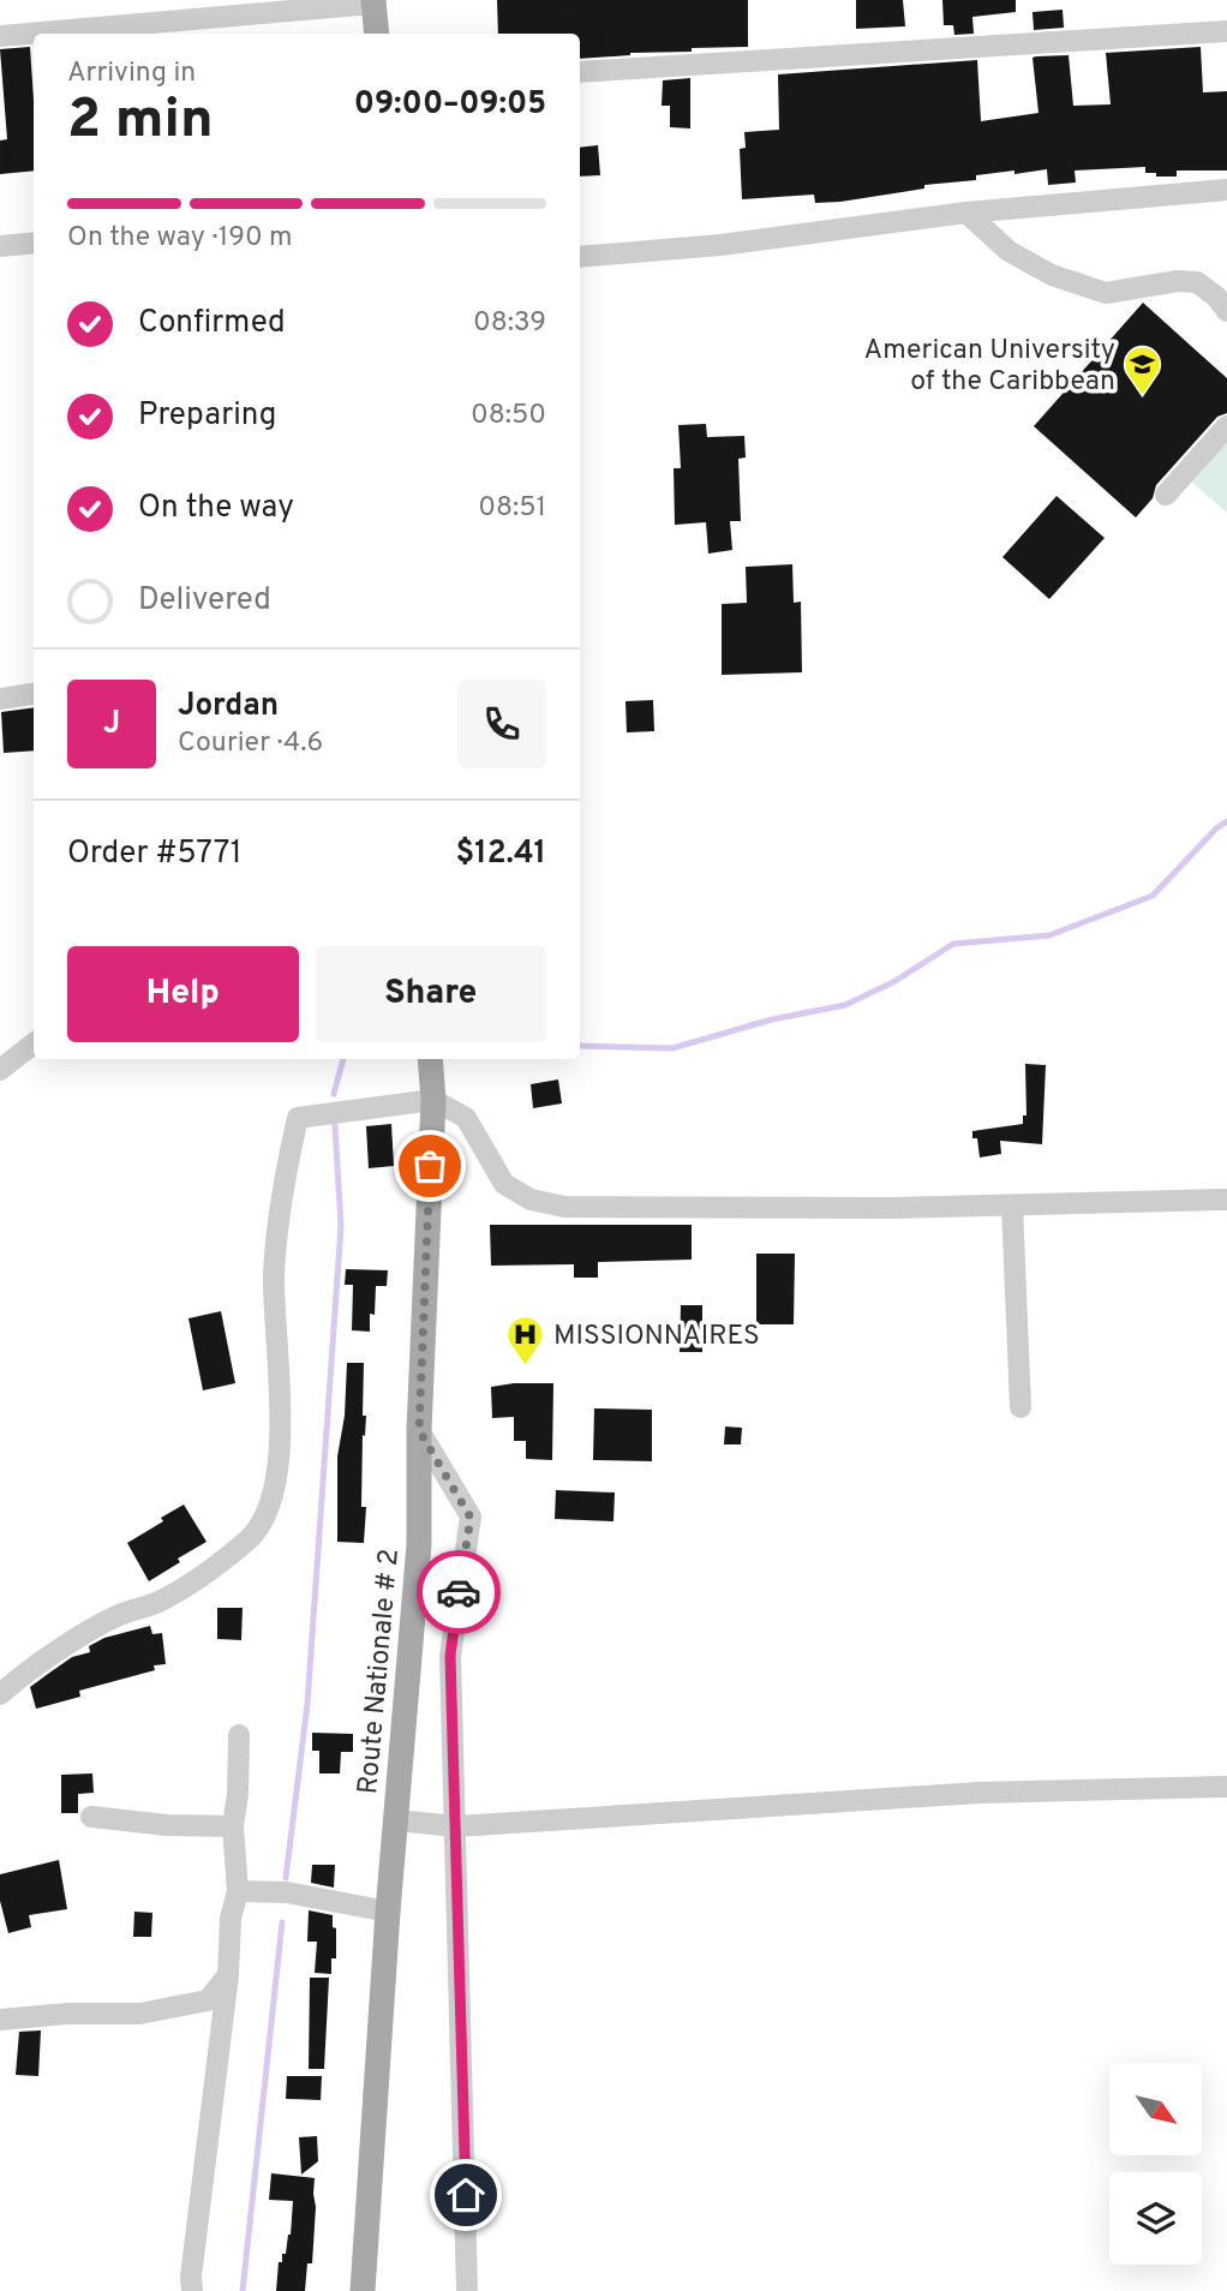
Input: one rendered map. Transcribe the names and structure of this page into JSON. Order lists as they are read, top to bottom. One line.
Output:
{"streets":{"main road":["Route Nationale # 2"]},"places":{"school or university":["American University of the Caribbean"],"hospital":["MISSIONNAIRES"]},"north":"bottom right","page":{"heading":["2 min","Arriving in","09:00–09:05"],"panel":["Jordan","Courier · 4.6","Order #5771","$12.41"],"bar":"On the way · 190 m","list":[["Confirmed","08:39"],["Preparing","08:50"],["On the way","08:51"],"Delivered"],"round":"J","buttons":["Help","Share"]}}
